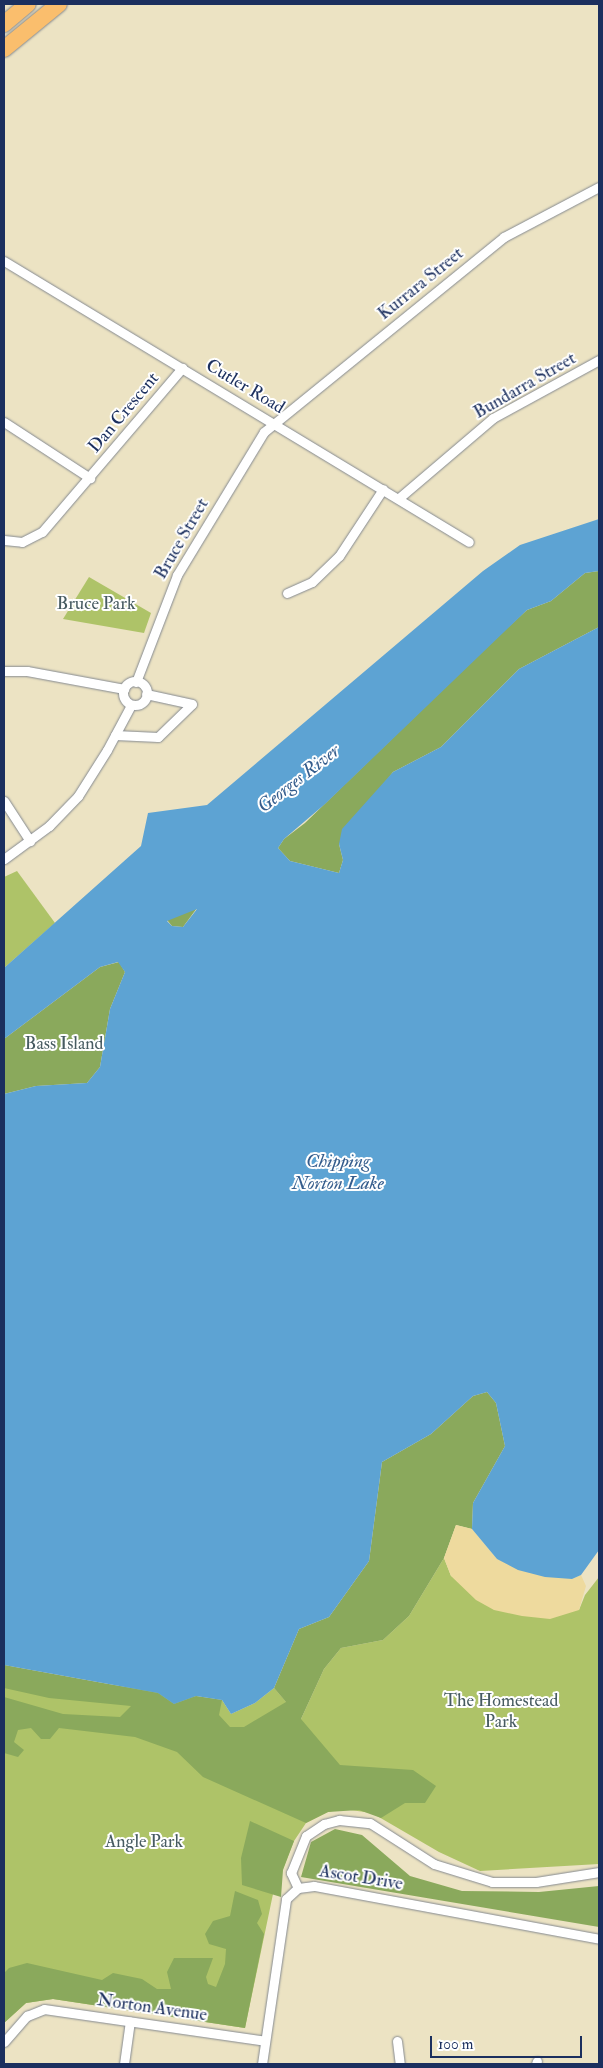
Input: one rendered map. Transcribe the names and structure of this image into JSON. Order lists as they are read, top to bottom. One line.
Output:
{"streets":{"street":["Kurrara Street","Bundarra Street","Cutler Road","Dan Crescent","Bruce Street","Ascot Drive","Norton Avenue"]},"crossings":[["Kurrara Street","Cutler Road"],["Kurrara Street","Bruce Street"],["Bundarra Street","Cutler Road"],["Cutler Road","Dan Crescent"],["Cutler Road","Bruce Street"],["Ascot Drive","Norton Avenue"]],"water":["Georges River","Chipping Norton Lake"],"parks":["Bruce Park","Bass Island","The Homestead Park","Angle Park"],"scale_bar":"100 m"}
